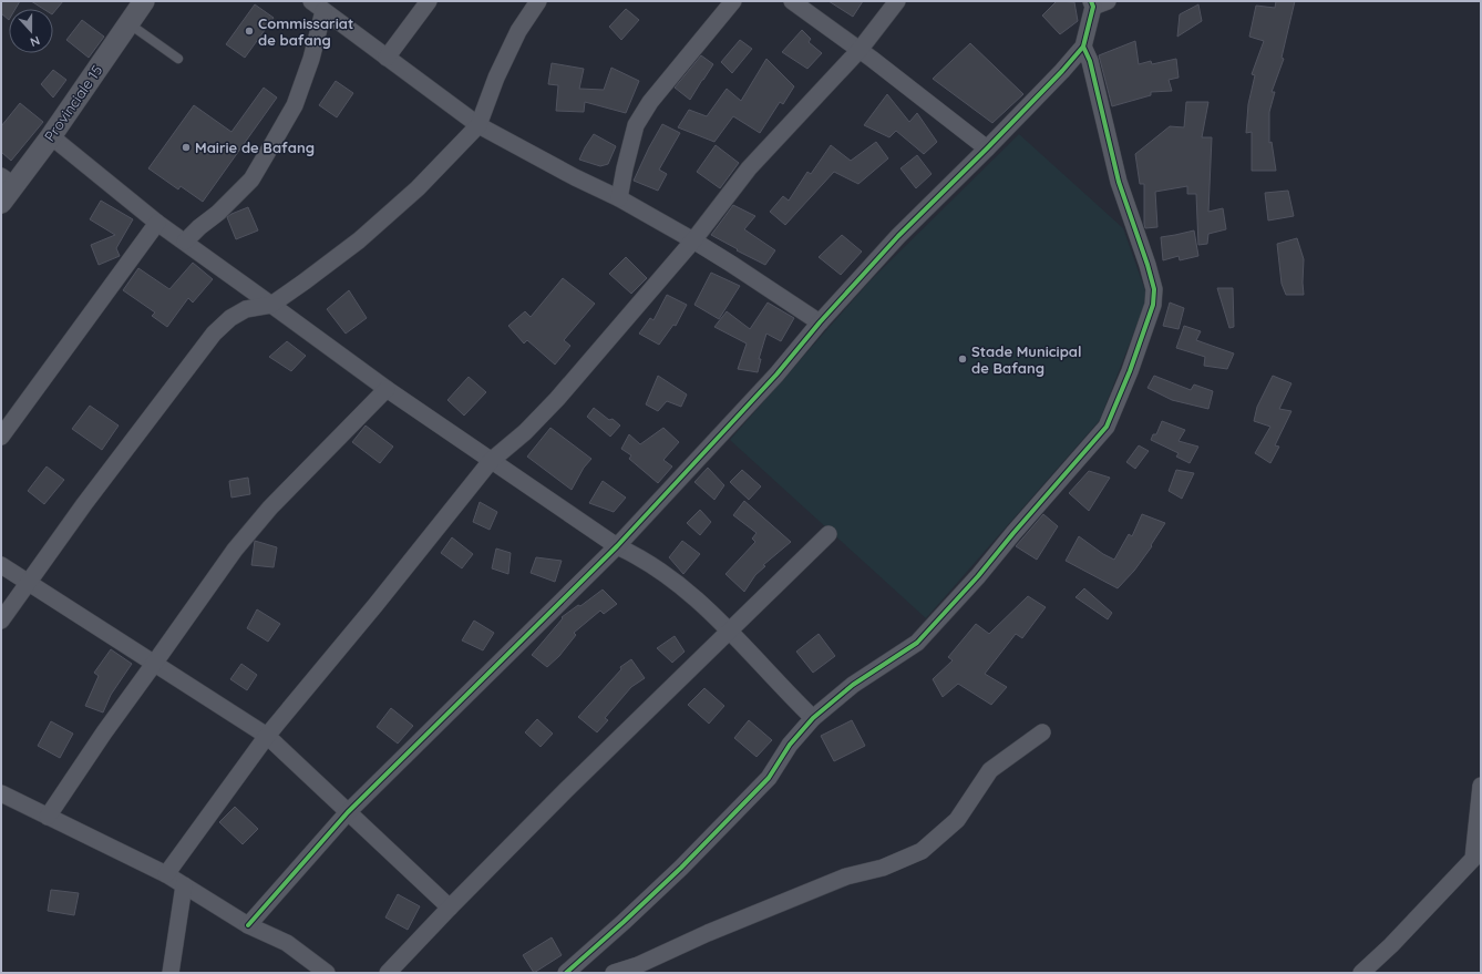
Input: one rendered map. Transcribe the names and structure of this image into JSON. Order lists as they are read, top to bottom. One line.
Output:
{"streets":{"street":["Provinciale 15"]},"places":["Commissariat de bafang","Mairie de Bafang","Stade Municipal de Bafang"],"north":"bottom"}
